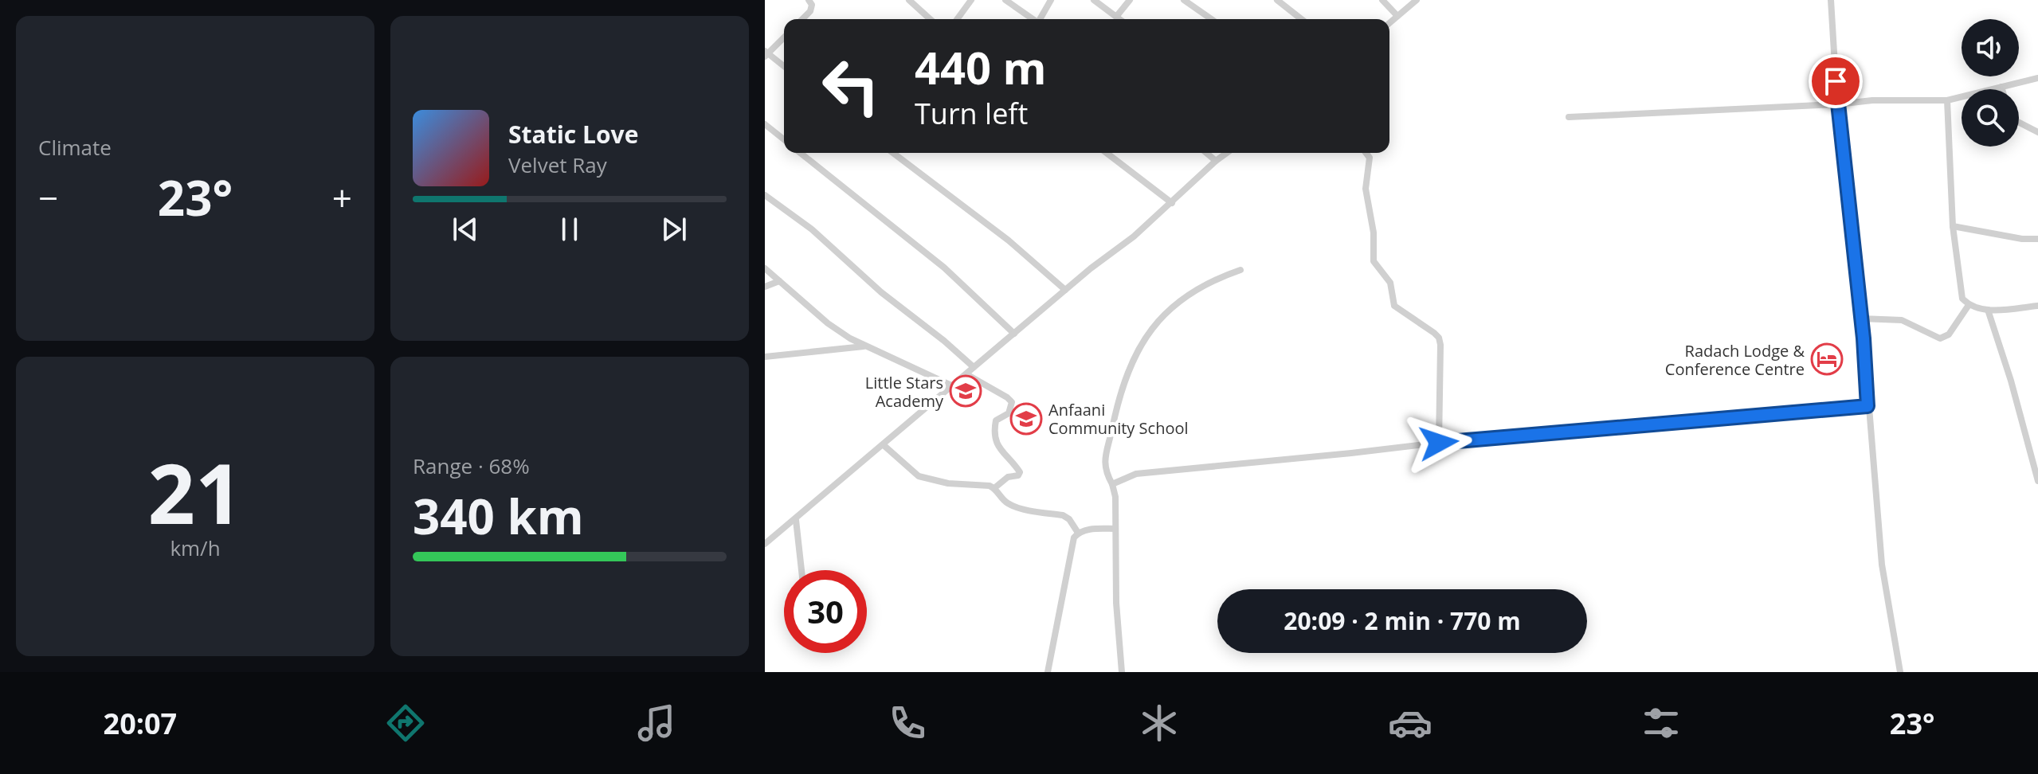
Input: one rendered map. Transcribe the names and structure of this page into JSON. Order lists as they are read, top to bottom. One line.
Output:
{"places":{"hotel":["Radach Lodge & Conference Centre"],"school or university":["Little Stars Academy","Anfaani Community School"]},"page":{"tile":["Climate",["21","km/h"],["Range · 68%","340 km"]],"turn":["440 m","Turn left"],"song":["Static Love","Velvet Ray"],"heat":["−","23°","+"],"limit":"30","trip":"20:09 · 2 min · 770 m","tabs":["20:07","23°"]}}
